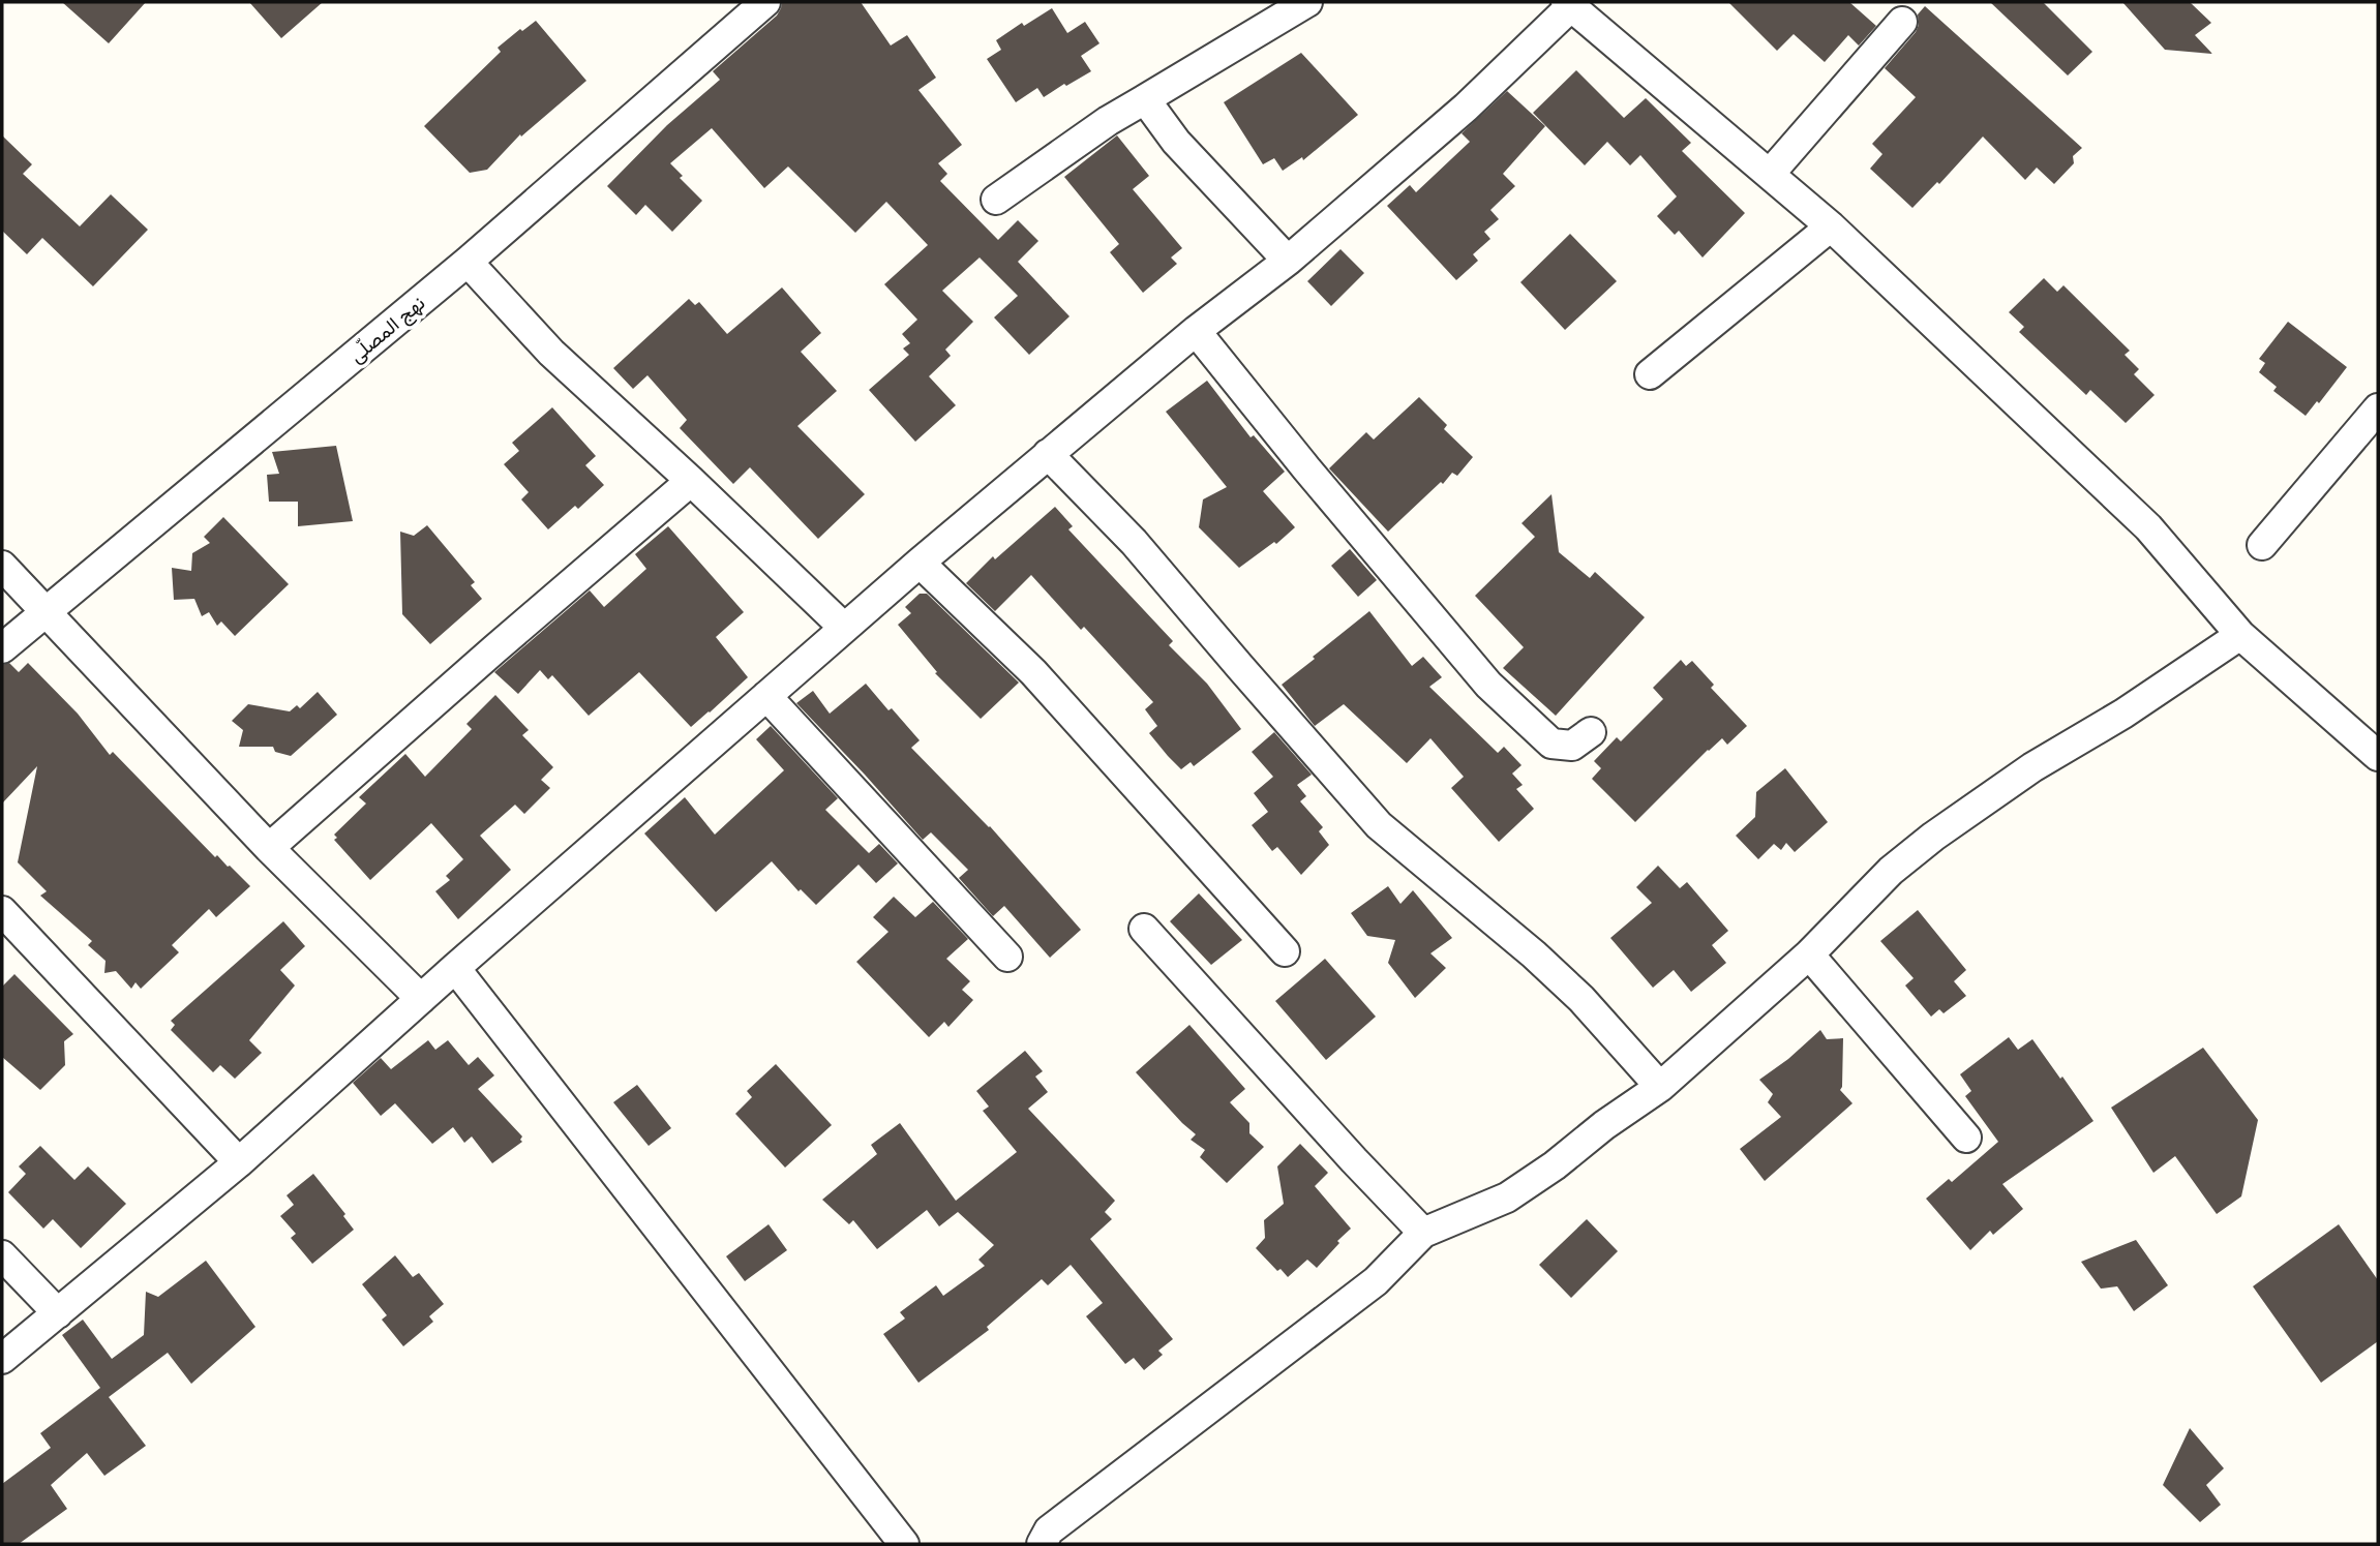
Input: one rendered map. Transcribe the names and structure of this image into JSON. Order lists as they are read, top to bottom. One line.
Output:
{"streets":{"street":["نهج المصلّى"]}}
